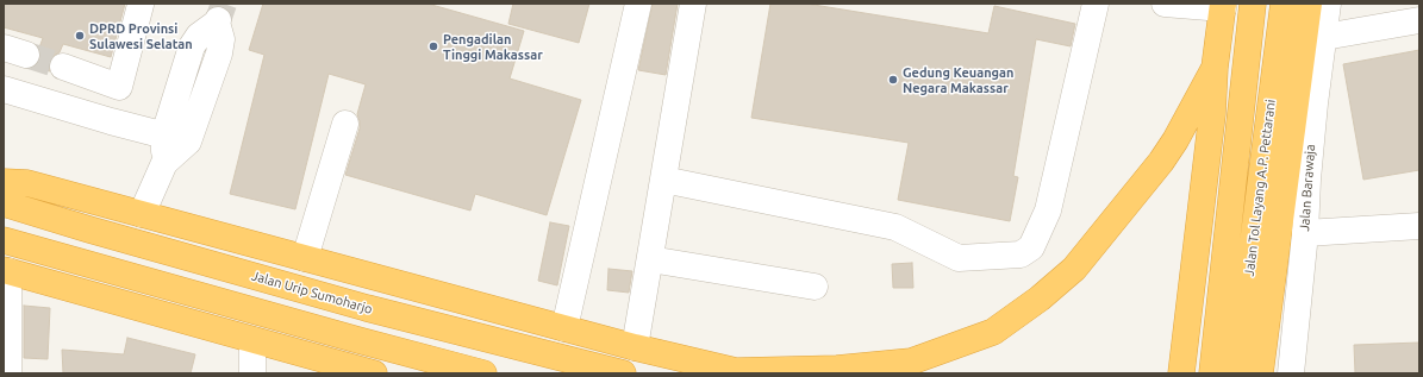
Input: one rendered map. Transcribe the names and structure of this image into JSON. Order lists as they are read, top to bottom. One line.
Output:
{"streets":{"highway":["Jalan Tol Layang A.P. Pettarani","Jalan Urip Sumoharjo"],"street":["Jalan Barawaja"]},"places":["DPRD Provinsi Sulawesi Selatan","Pengadilan Tinggi Makassar","Gedung Keuangan Negara Makassar"]}
